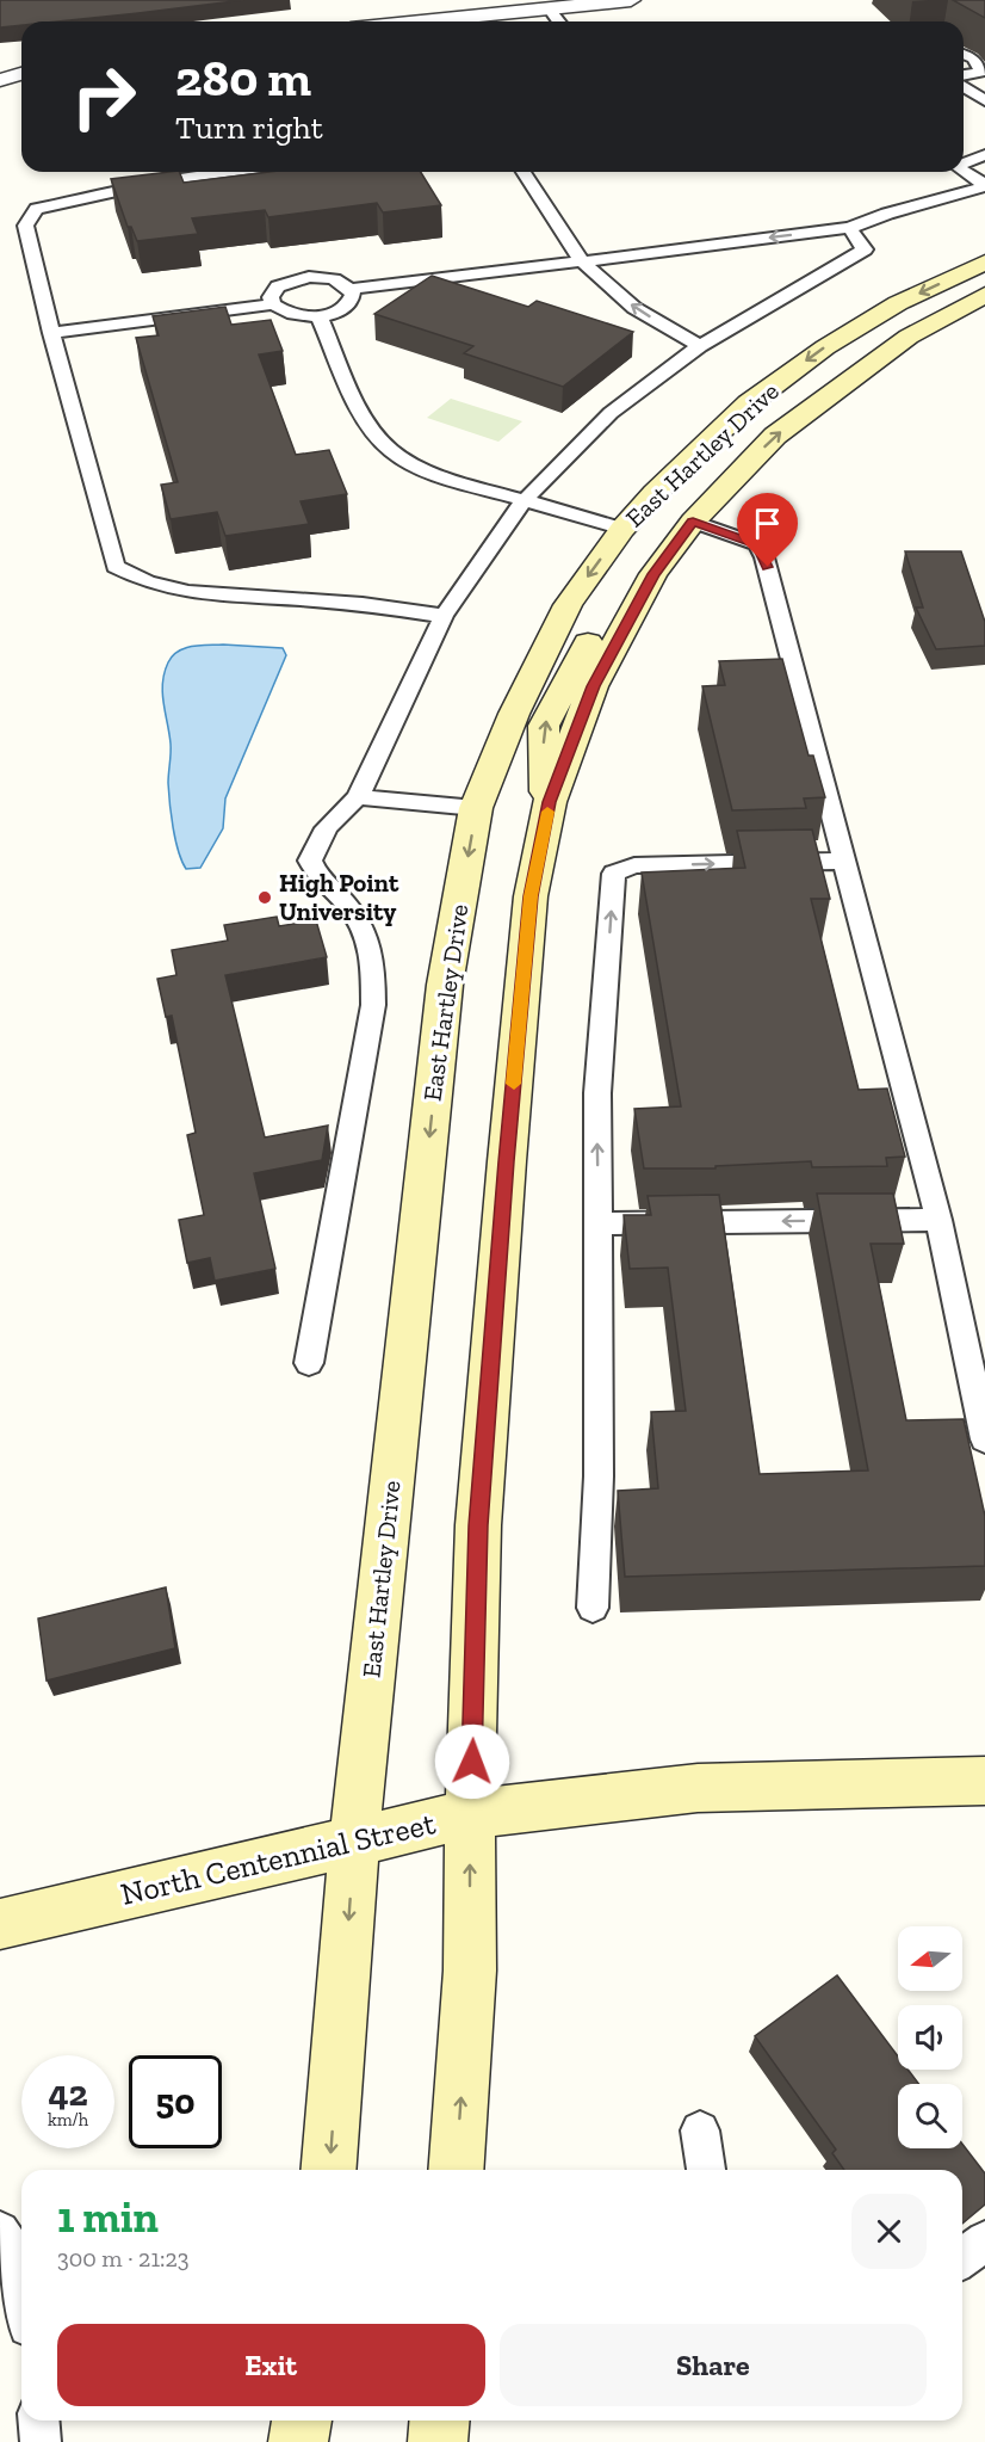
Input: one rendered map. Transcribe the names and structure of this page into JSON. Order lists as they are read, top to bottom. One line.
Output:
{"streets":{"main road":["East Hartley Drive","North Centennial Street"]},"crossings":[["East Hartley Drive","North Centennial Street"]],"places":["High Point University"],"north":"left","page":{"turn":["280 m","Turn right"],"speed":"42 km/h","limit":"50","heading":["1 min","300 m · 21:23"],"buttons":["Exit","Share"]}}
